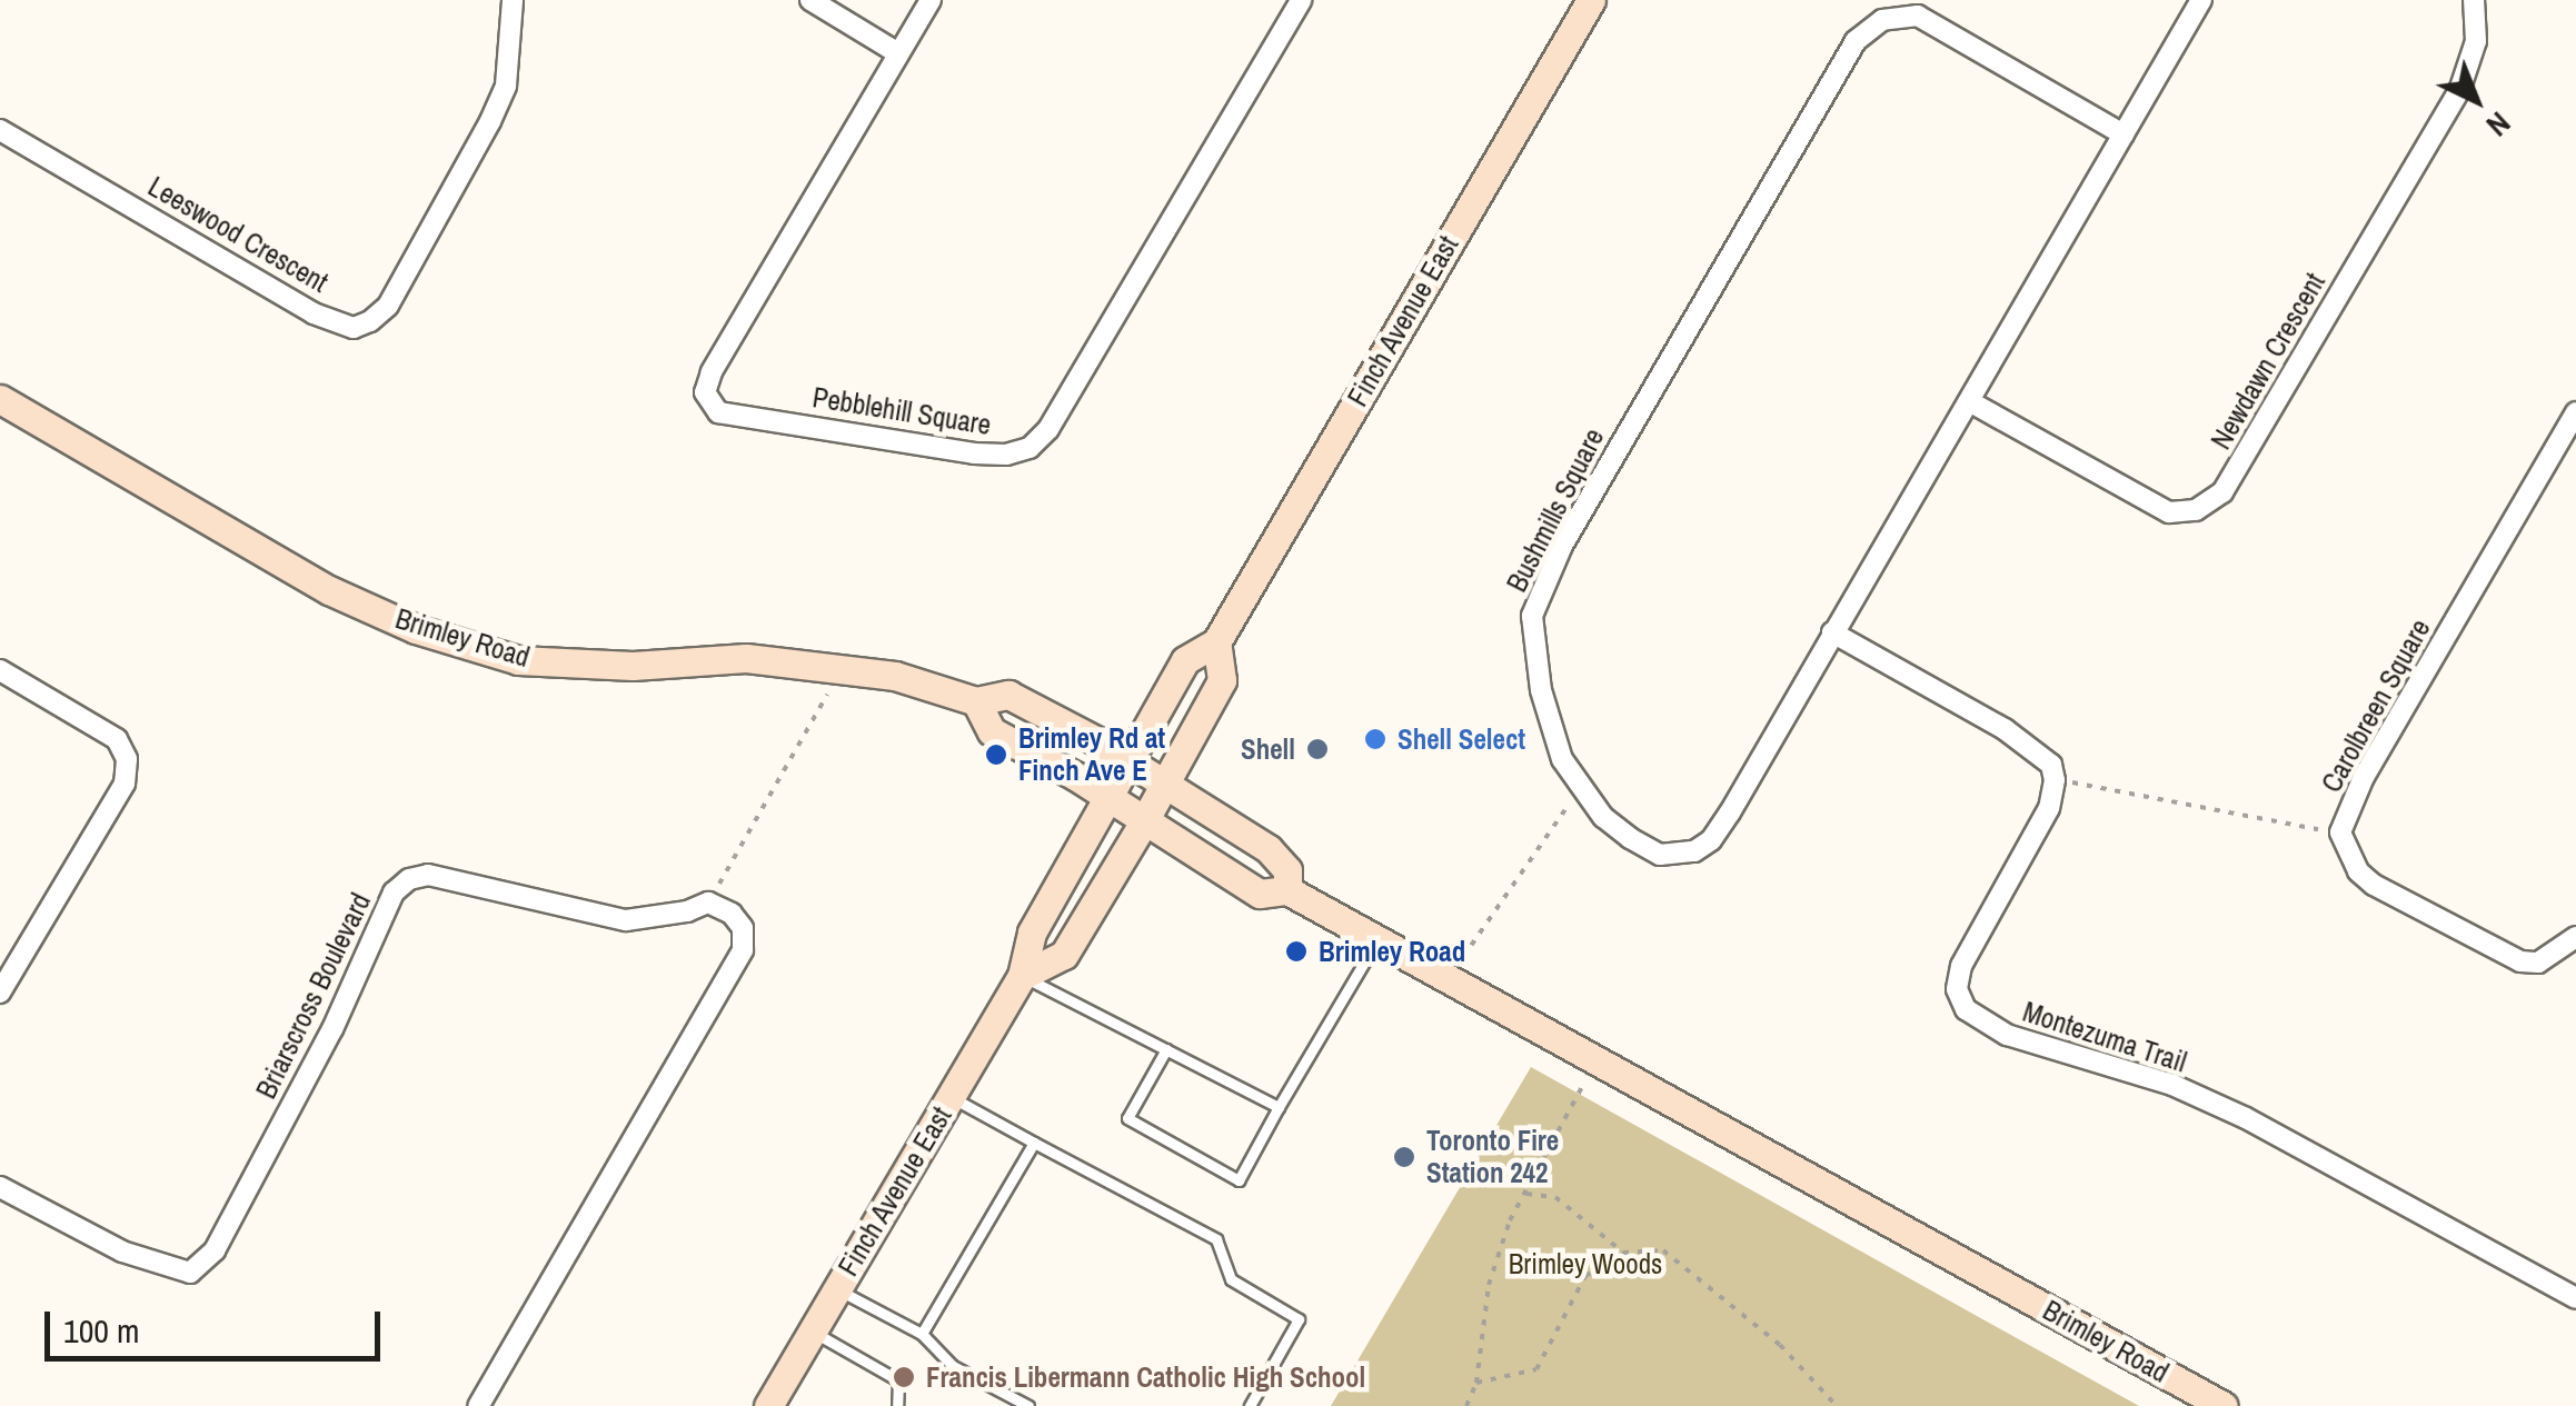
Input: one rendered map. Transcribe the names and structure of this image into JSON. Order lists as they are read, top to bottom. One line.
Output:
{"streets":{"main road":["Finch Avenue East","Brimley Road"],"street":["Leeswood Crescent","Newdawn Crescent","Pebblehill Square","Bushmills Square","Carolbreen Square","Briarscross Boulevard","Montezuma Trail"]},"crossings":[["Finch Avenue East","Brimley Road"],["Newdawn Crescent","Bushmills Square"]],"parks":["Brimley Woods"],"places":["Shell Select","Shell","Brimley Rd at Finch Ave E","Brimley Road","Toronto Fire Station 242","Francis Libermann Catholic High School"],"scale_bar":"100 m","north":"bottom right"}
